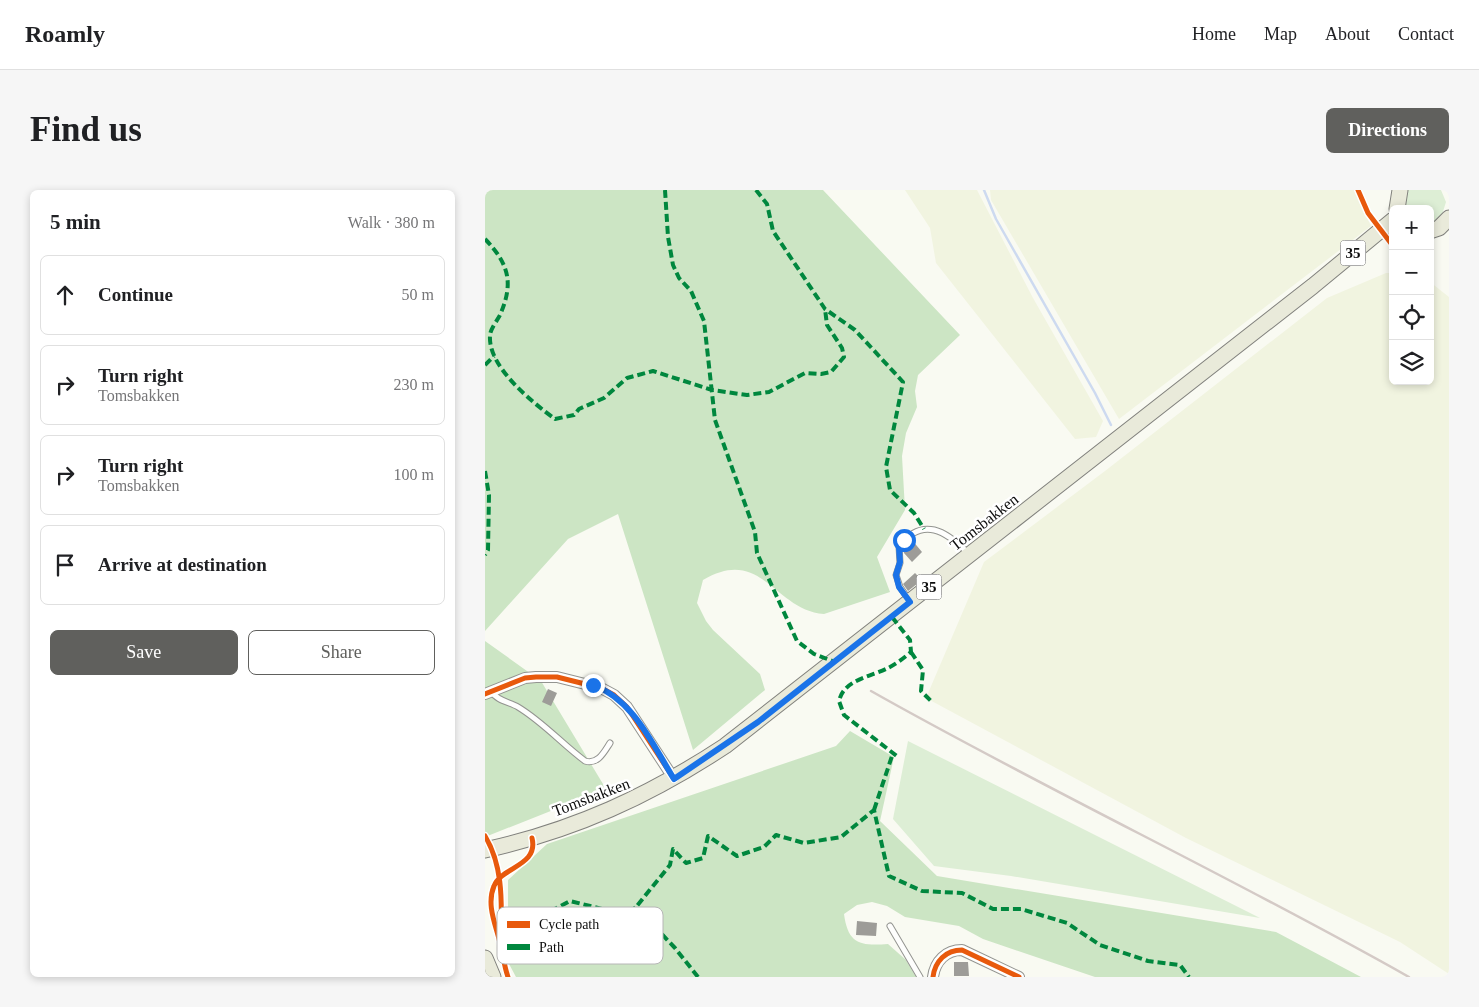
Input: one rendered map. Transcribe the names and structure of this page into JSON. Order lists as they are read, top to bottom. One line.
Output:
{"streets":{"main road":["35","Tomsbakken"]},"crossings":[["35","Tomsbakken"]],"legend":["Cycle path","Path"],"page":{"header":"Roamly","nav":["Home","Map","About","Contact"],"buttons":["Directions",["Save","Share"]],"title":"Find us","heading":["5 min","Walk · 380 m"],"map_buttons":["+","−"],"list":[["Continue","50 m"],["Turn right","Tomsbakken","230 m"],["Turn right","Tomsbakken","100 m"],"Arrive at destination"]}}
